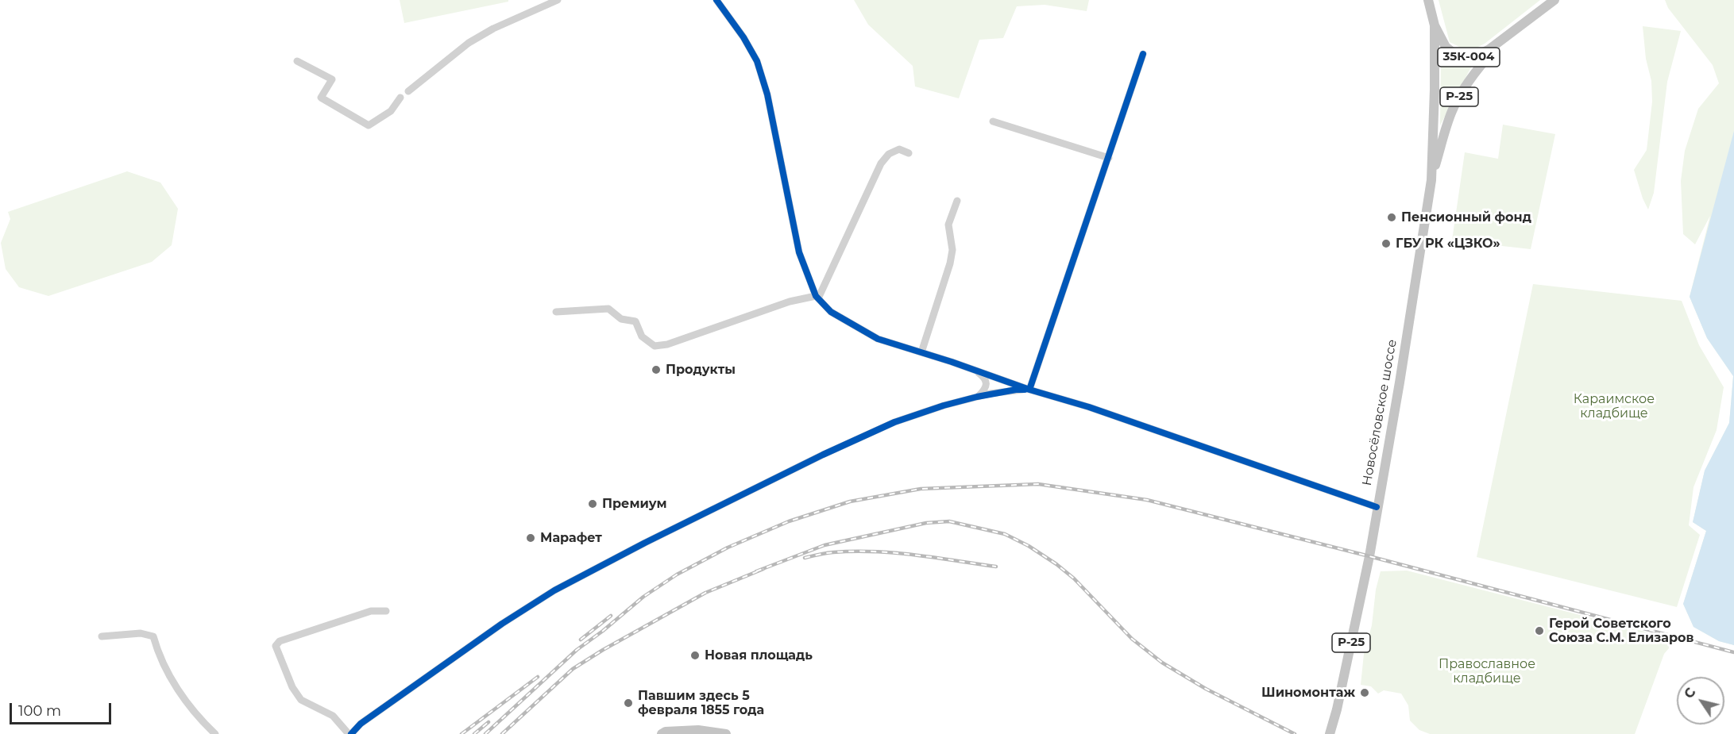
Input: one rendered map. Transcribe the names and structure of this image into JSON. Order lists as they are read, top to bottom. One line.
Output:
{"streets":{"main road":["35К-004","Р-25","Новосёловское шоссе"]},"crossings":[["35К-004","Новосёловское шоссе"]],"parks":["Караимское кладбище","Православное кладбище"],"places":["Пенсионный фонд","ГБУ РК «ЦЗКО»","Продукты","Премиум","Марафет","Герой Советского Союза С.М. Елизаров","Новая площадь","Шиномонтаж","Павшим здесь 5 февраля 1855 года"],"scale_bar":"100 m","north":"top left"}
